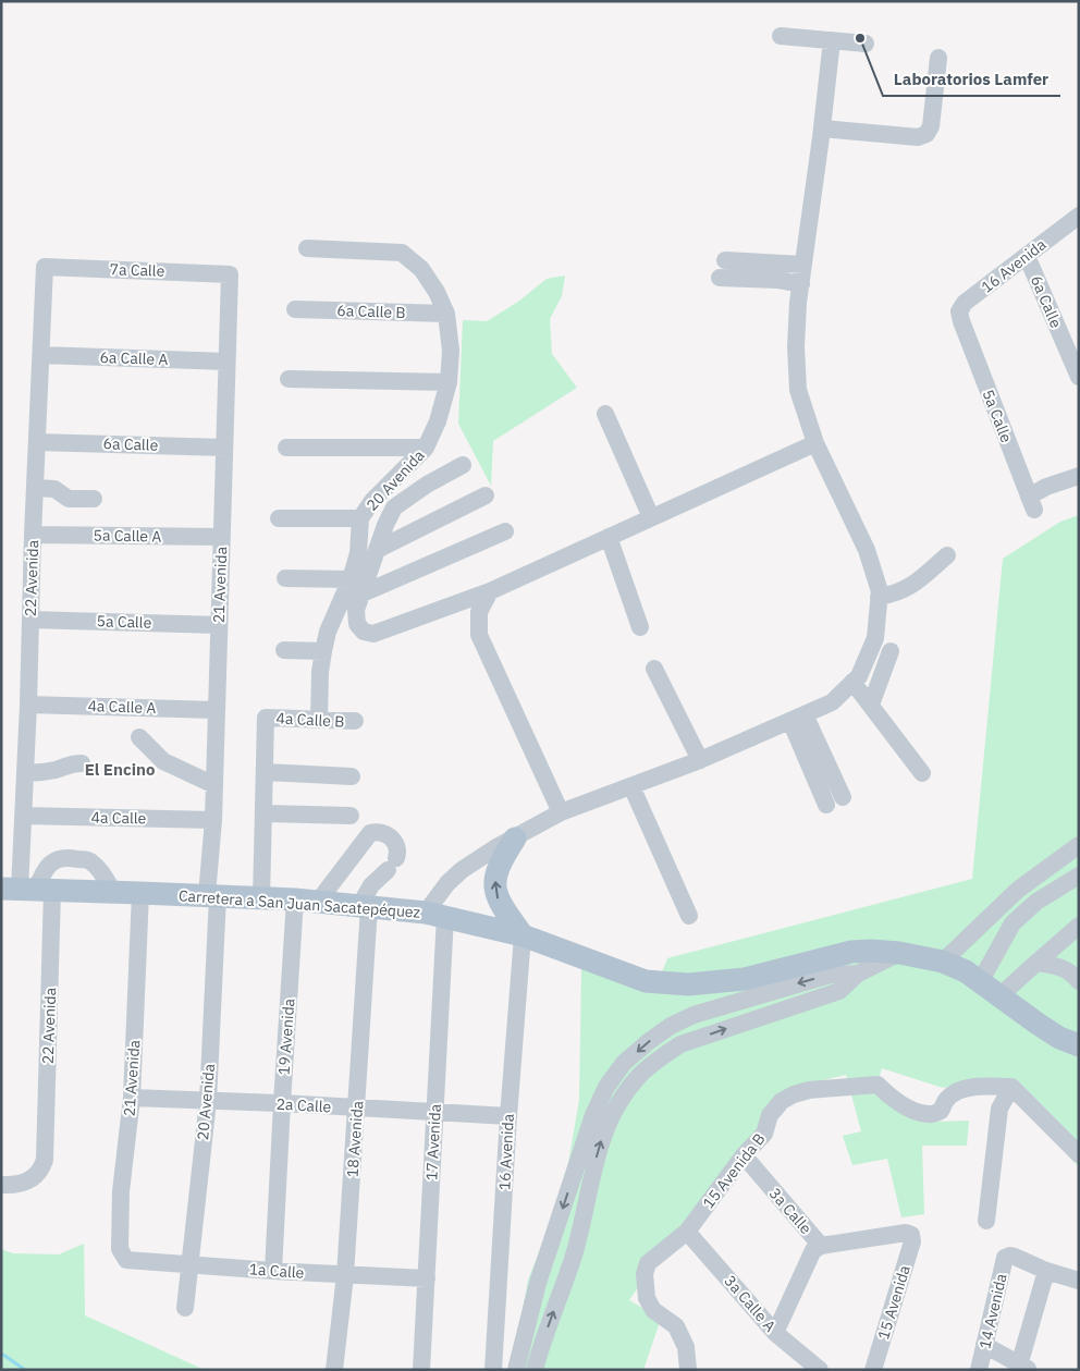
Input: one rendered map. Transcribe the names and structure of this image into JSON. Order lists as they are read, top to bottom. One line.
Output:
{"streets":{"main road":["Carretera a San Juan Sacatepéquez"],"street":["16 Avenida","7a Calle","6a Calle","6a Calle B","6a Calle A","5a Calle","20 Avenida","5a Calle A","22 Avenida","21 Avenida","4a Calle A","4a Calle B","4a Calle","19 Avenida","2a Calle","18 Avenida","17 Avenida","15 Avenida B","3a Calle","1a Calle","15 Avenida","3a Calle A","14 Avenida"]},"crossings":[["16 Avenida","6a Calle"],["16 Avenida","5a Calle"],["16 Avenida","Carretera a San Juan Sacatepéquez"],["16 Avenida","2a Calle"],["7a Calle","22 Avenida"],["7a Calle","21 Avenida"],["6a Calle","22 Avenida"],["6a Calle","21 Avenida"],["6a Calle B","20 Avenida"],["6a Calle A","22 Avenida"],["6a Calle A","21 Avenida"],["5a Calle","22 Avenida"],["5a Calle","21 Avenida"],["20 Avenida","21 Avenida"],["20 Avenida","4a Calle B"],["20 Avenida","Carretera a San Juan Sacatepéquez"],["20 Avenida","2a Calle"],["20 Avenida","1a Calle"],["5a Calle A","22 Avenida"],["5a Calle A","21 Avenida"],["22 Avenida","4a Calle A"],["22 Avenida","4a Calle"],["22 Avenida","Carretera a San Juan Sacatepéquez"],["21 Avenida","4a Calle A"],["21 Avenida","4a Calle"],["21 Avenida","Carretera a San Juan Sacatepéquez"],["21 Avenida","2a Calle"],["21 Avenida","1a Calle"],["Carretera a San Juan Sacatepéquez","19 Avenida"],["Carretera a San Juan Sacatepéquez","18 Avenida"],["Carretera a San Juan Sacatepéquez","17 Avenida"],["19 Avenida","2a Calle"],["19 Avenida","1a Calle"],["2a Calle","18 Avenida"],["2a Calle","17 Avenida"],["18 Avenida","1a Calle"],["17 Avenida","1a Calle"],["15 Avenida B","3a Calle"],["15 Avenida B","3a Calle A"],["3a Calle","15 Avenida"]],"districts":["El Encino"],"places":["Laboratorios Lamfer"]}
